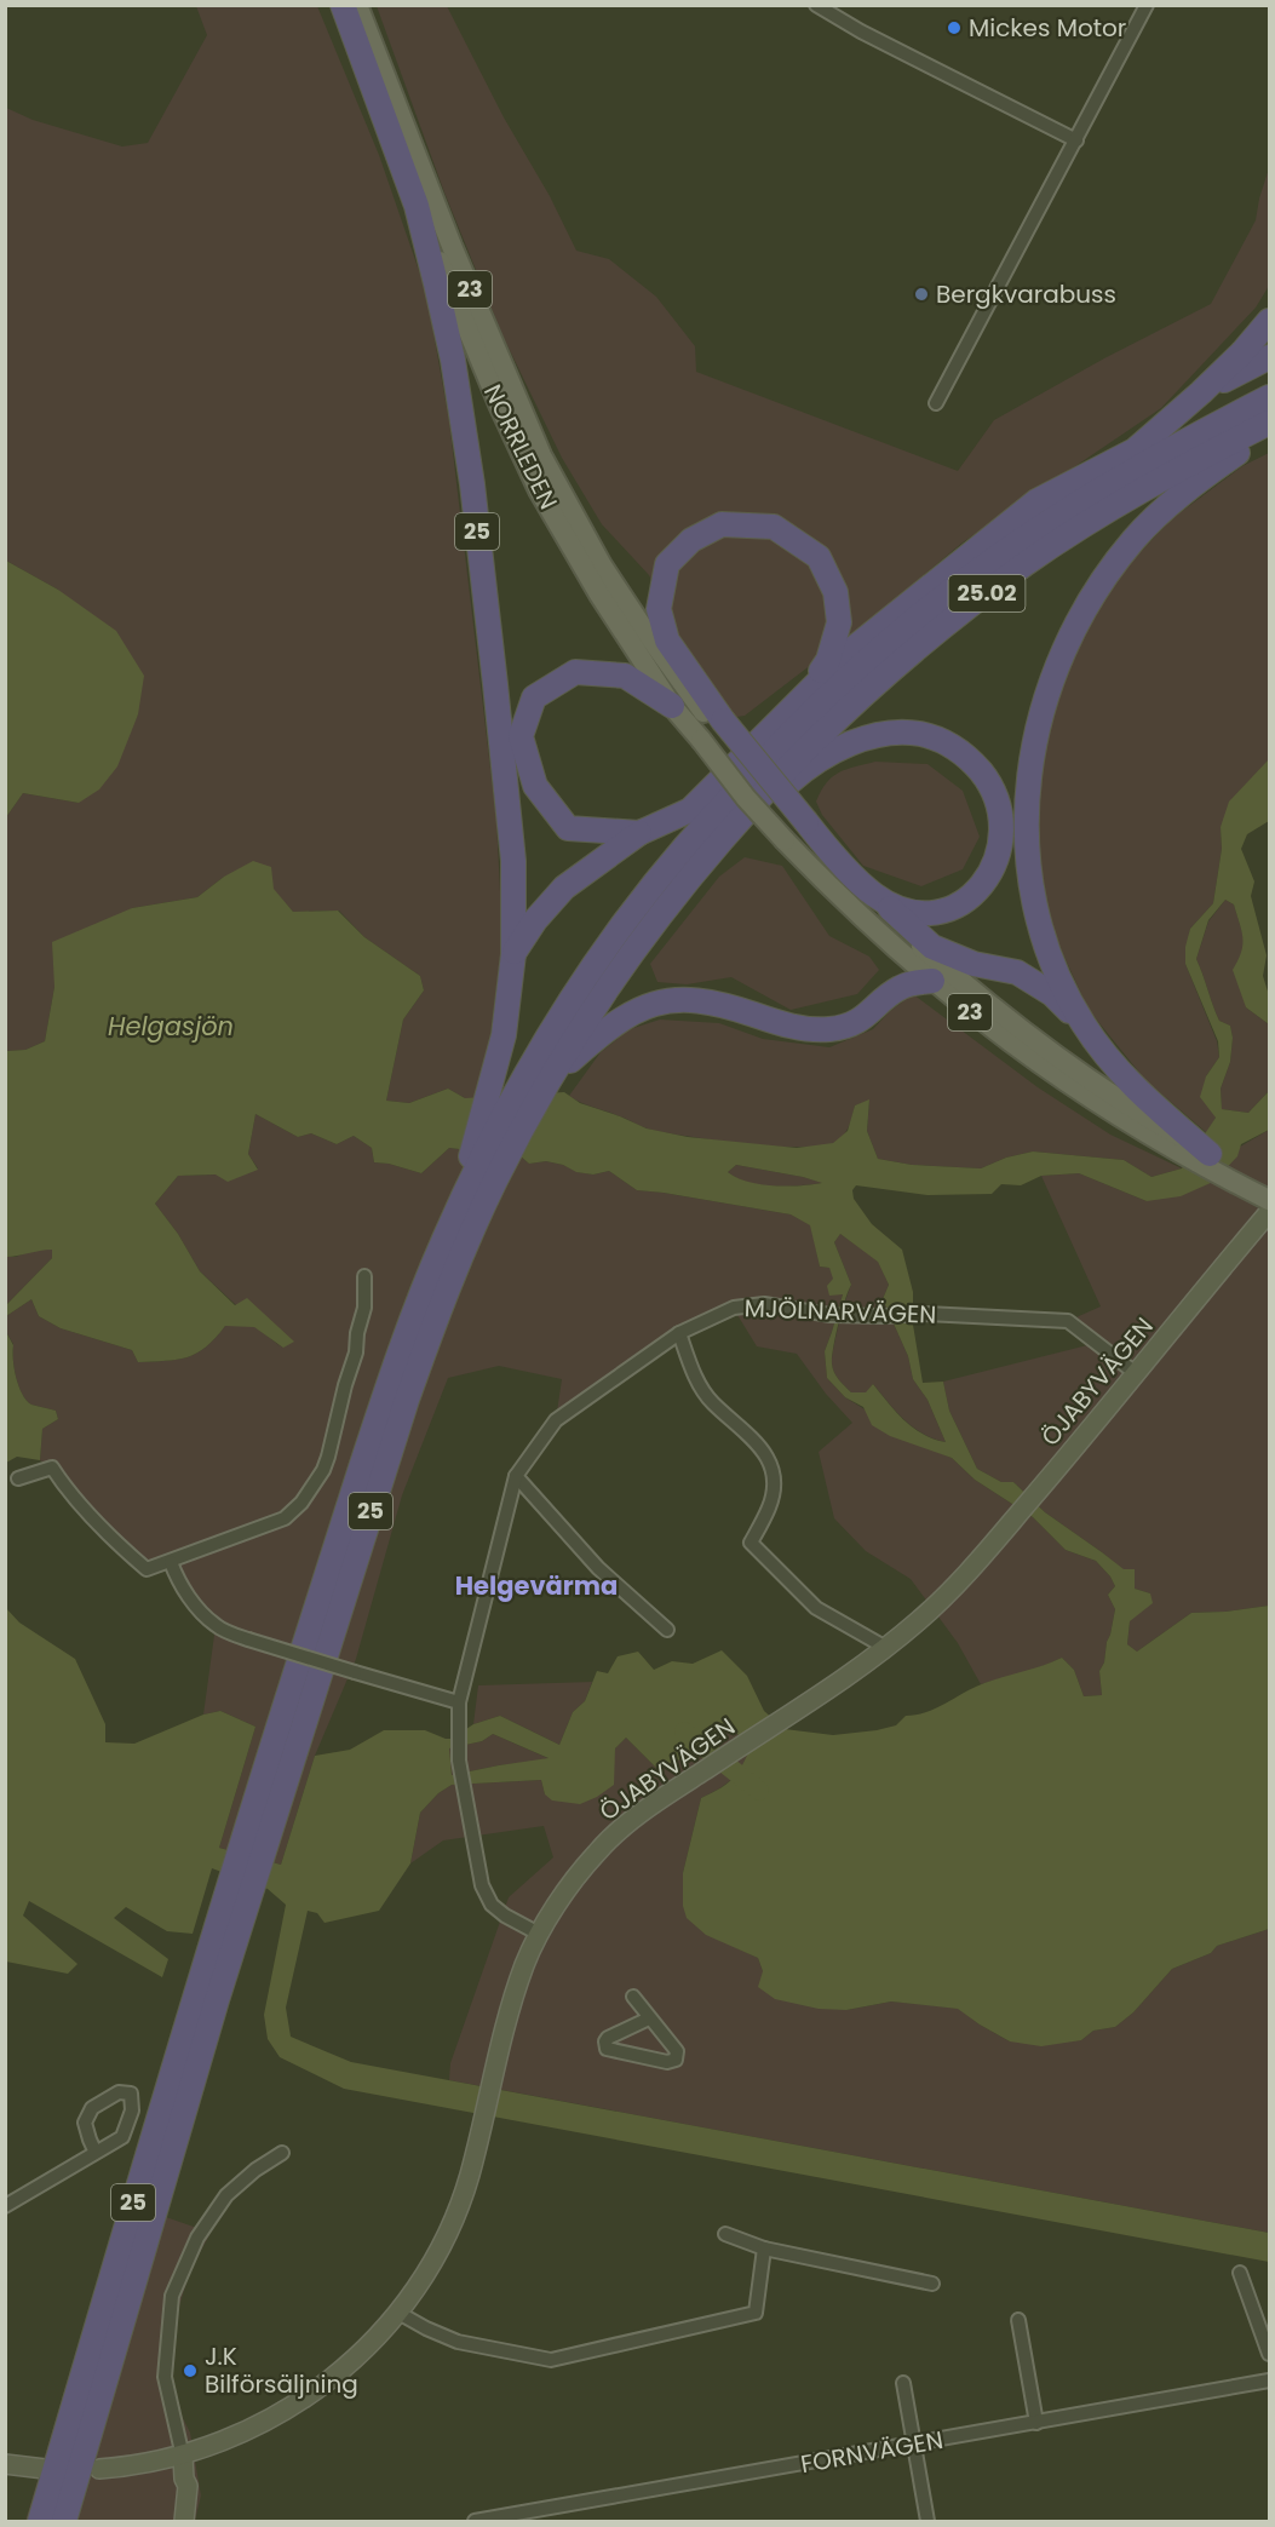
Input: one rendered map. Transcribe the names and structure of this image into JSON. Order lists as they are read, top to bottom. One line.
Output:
{"streets":{"highway":["23","NORRLEDEN","25","25.02"],"street":["MJÖLNARVÄGEN","ÖJABYVÄGEN","FORNVÄGEN"]},"crossings":[["23","NORRLEDEN"],["23","25"],["NORRLEDEN","25"],["25","25.02"],["MJÖLNARVÄGEN","ÖJABYVÄGEN"]],"districts":["Helgevärma"],"water":["Helgasjön"],"places":["Mickes Motor","Bergkvarabuss","J.K Bilförsäljning"]}
